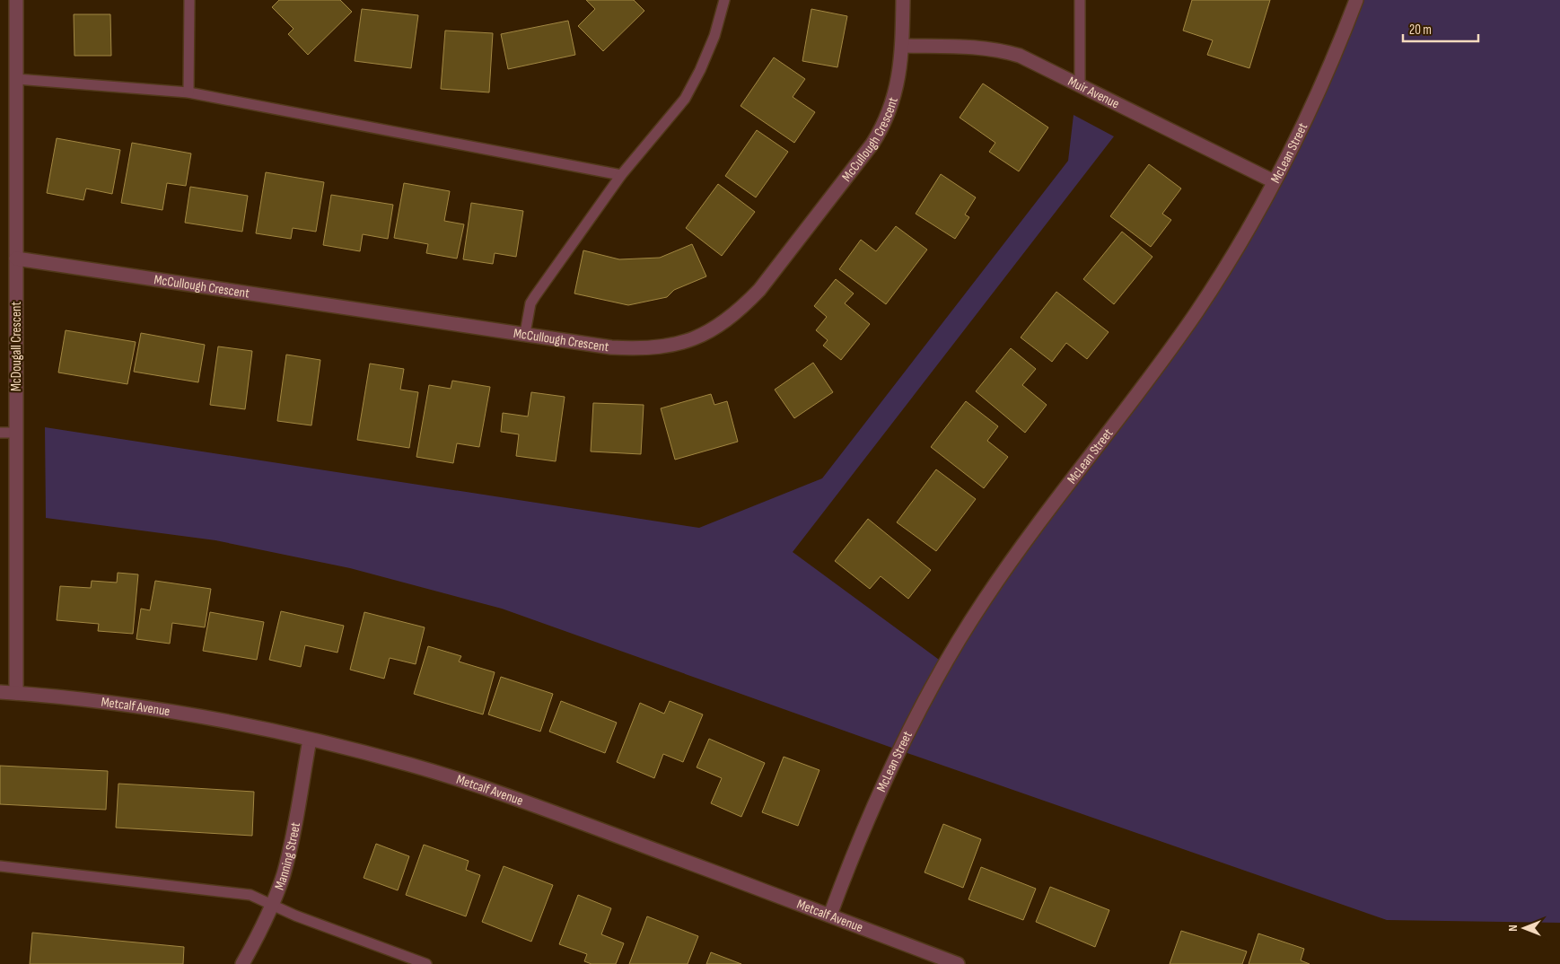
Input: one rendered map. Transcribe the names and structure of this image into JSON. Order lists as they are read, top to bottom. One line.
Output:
{"streets":{"street":["Muir Avenue","McCullough Crescent","McLean Street","McDougall Crescent","Metcalf Avenue","Manning Street"]},"crossings":[["Muir Avenue","McCullough Crescent"],["Muir Avenue","McLean Street"],["McCullough Crescent","McDougall Crescent"],["McLean Street","Metcalf Avenue"],["McDougall Crescent","Metcalf Avenue"],["Metcalf Avenue","Manning Street"]],"scale_bar":"20 m","north":"left"}
